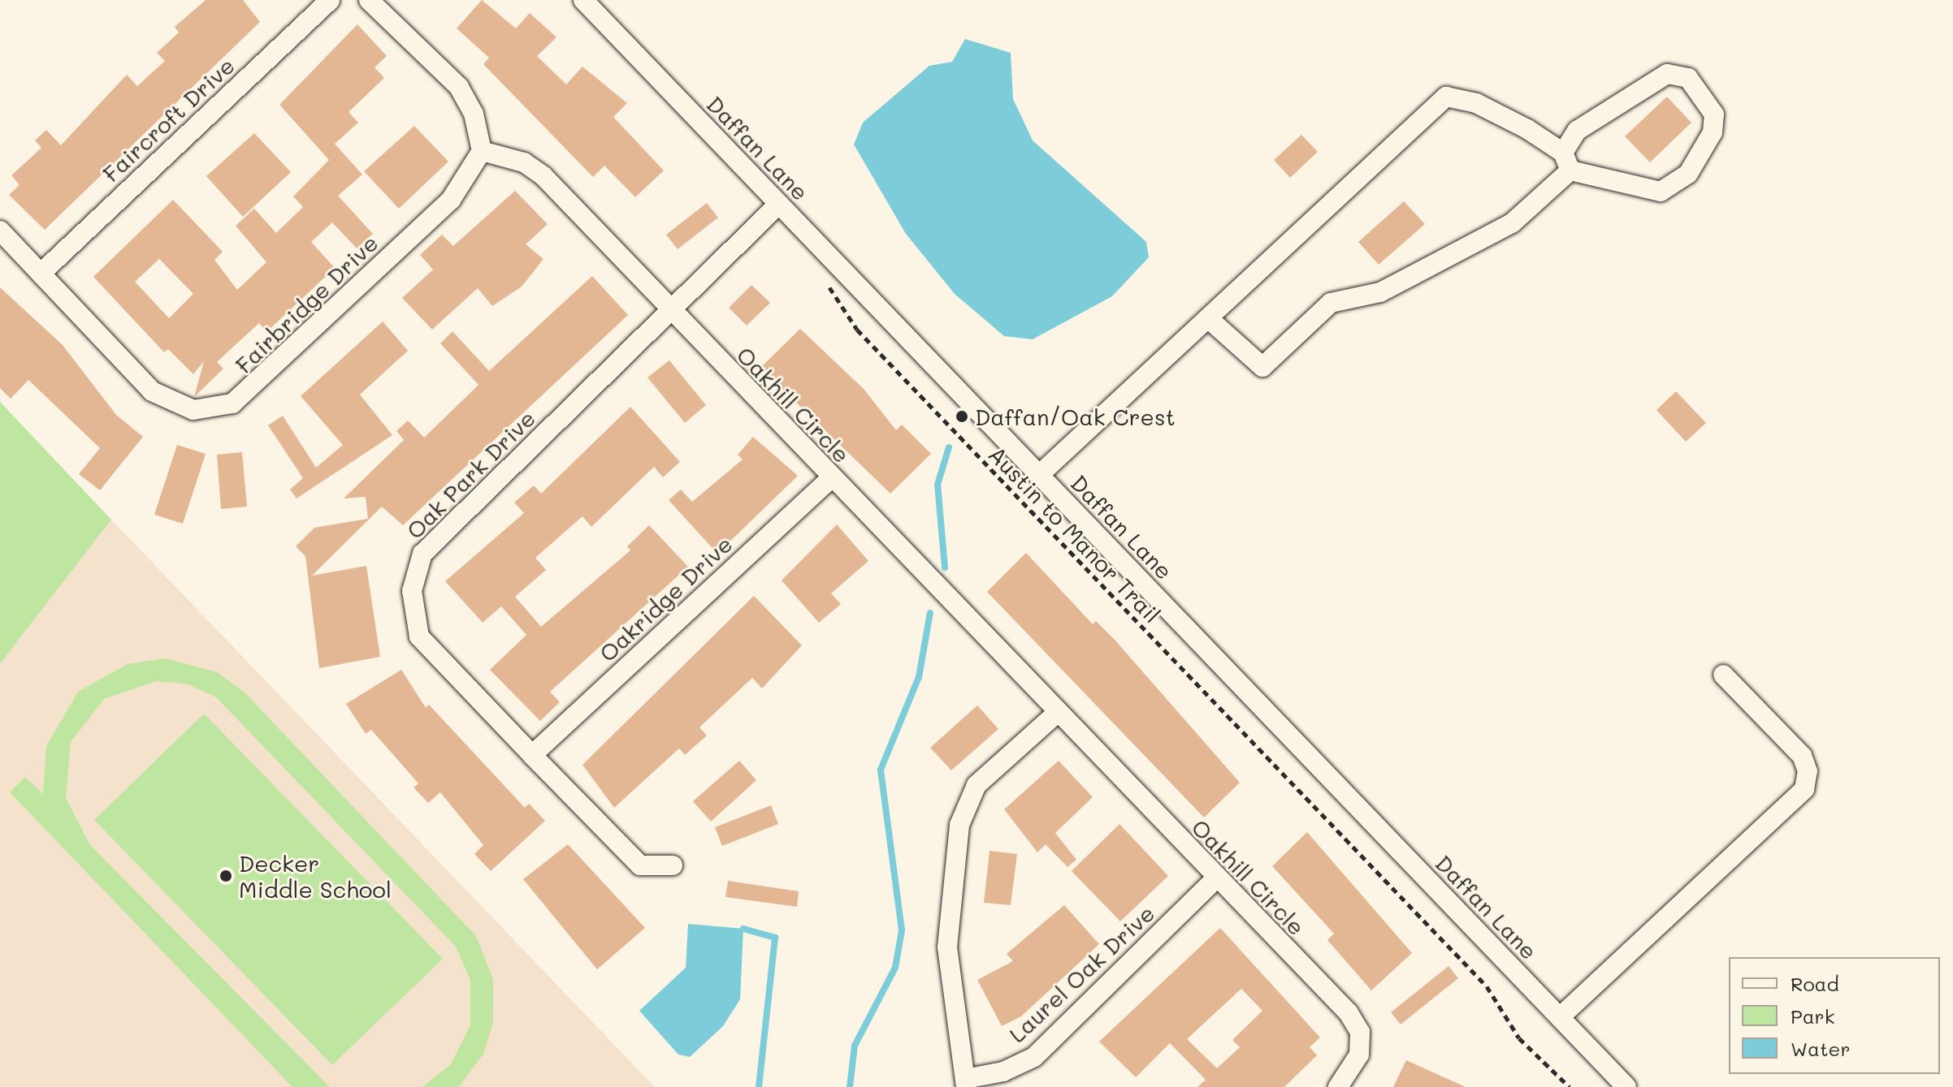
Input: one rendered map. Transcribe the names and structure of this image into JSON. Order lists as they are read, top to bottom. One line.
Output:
{"streets":{"street":["Faircroft Drive","Daffan Lane","Fairbridge Drive","Oakhill Circle","Oak Park Drive","Oakridge Drive","Laurel Oak Drive"],"path":["Austin to Manor Trail"]},"crossings":[["Faircroft Drive","Fairbridge Drive"],["Daffan Lane","Oak Park Drive"],["Fairbridge Drive","Oakhill Circle"],["Oakhill Circle","Oak Park Drive"],["Oakhill Circle","Oakridge Drive"],["Oakhill Circle","Laurel Oak Drive"],["Oak Park Drive","Oakridge Drive"]],"places":["Daffan/Oak Crest","Decker Middle School"],"legend":["Road","Park","Water"]}
